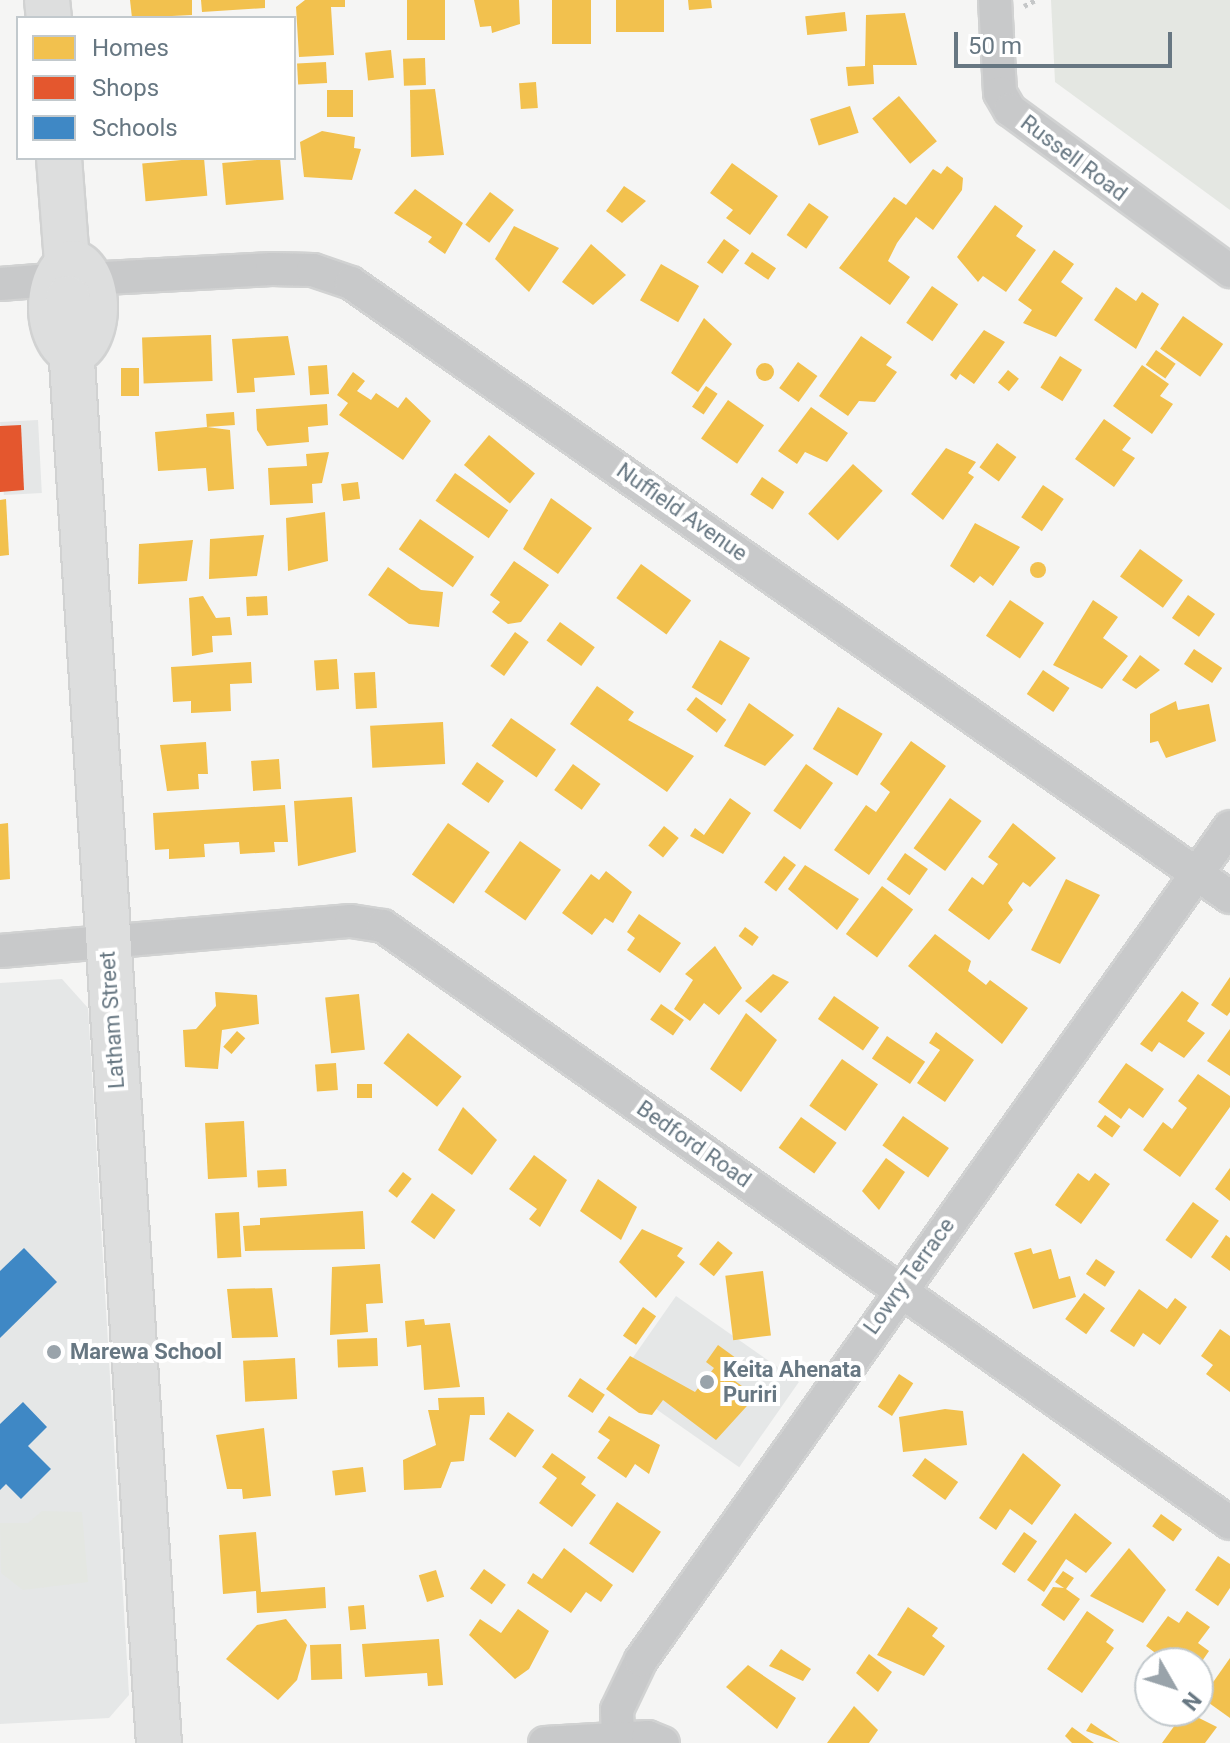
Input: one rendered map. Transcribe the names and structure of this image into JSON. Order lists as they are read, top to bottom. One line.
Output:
{"streets":{"main road":["Latham Street"],"street":["Russell Road","Nuffield Avenue","Bedford Road","Lowry Terrace"]},"crossings":[["Nuffield Avenue","Latham Street"],["Nuffield Avenue","Lowry Terrace"],["Latham Street","Bedford Road"],["Bedford Road","Lowry Terrace"]],"places":["Marewa School","Keita Ahenata Puriri"],"legend":["Homes","Shops","Schools"],"scale_bar":"50 m","north":"bottom right"}
